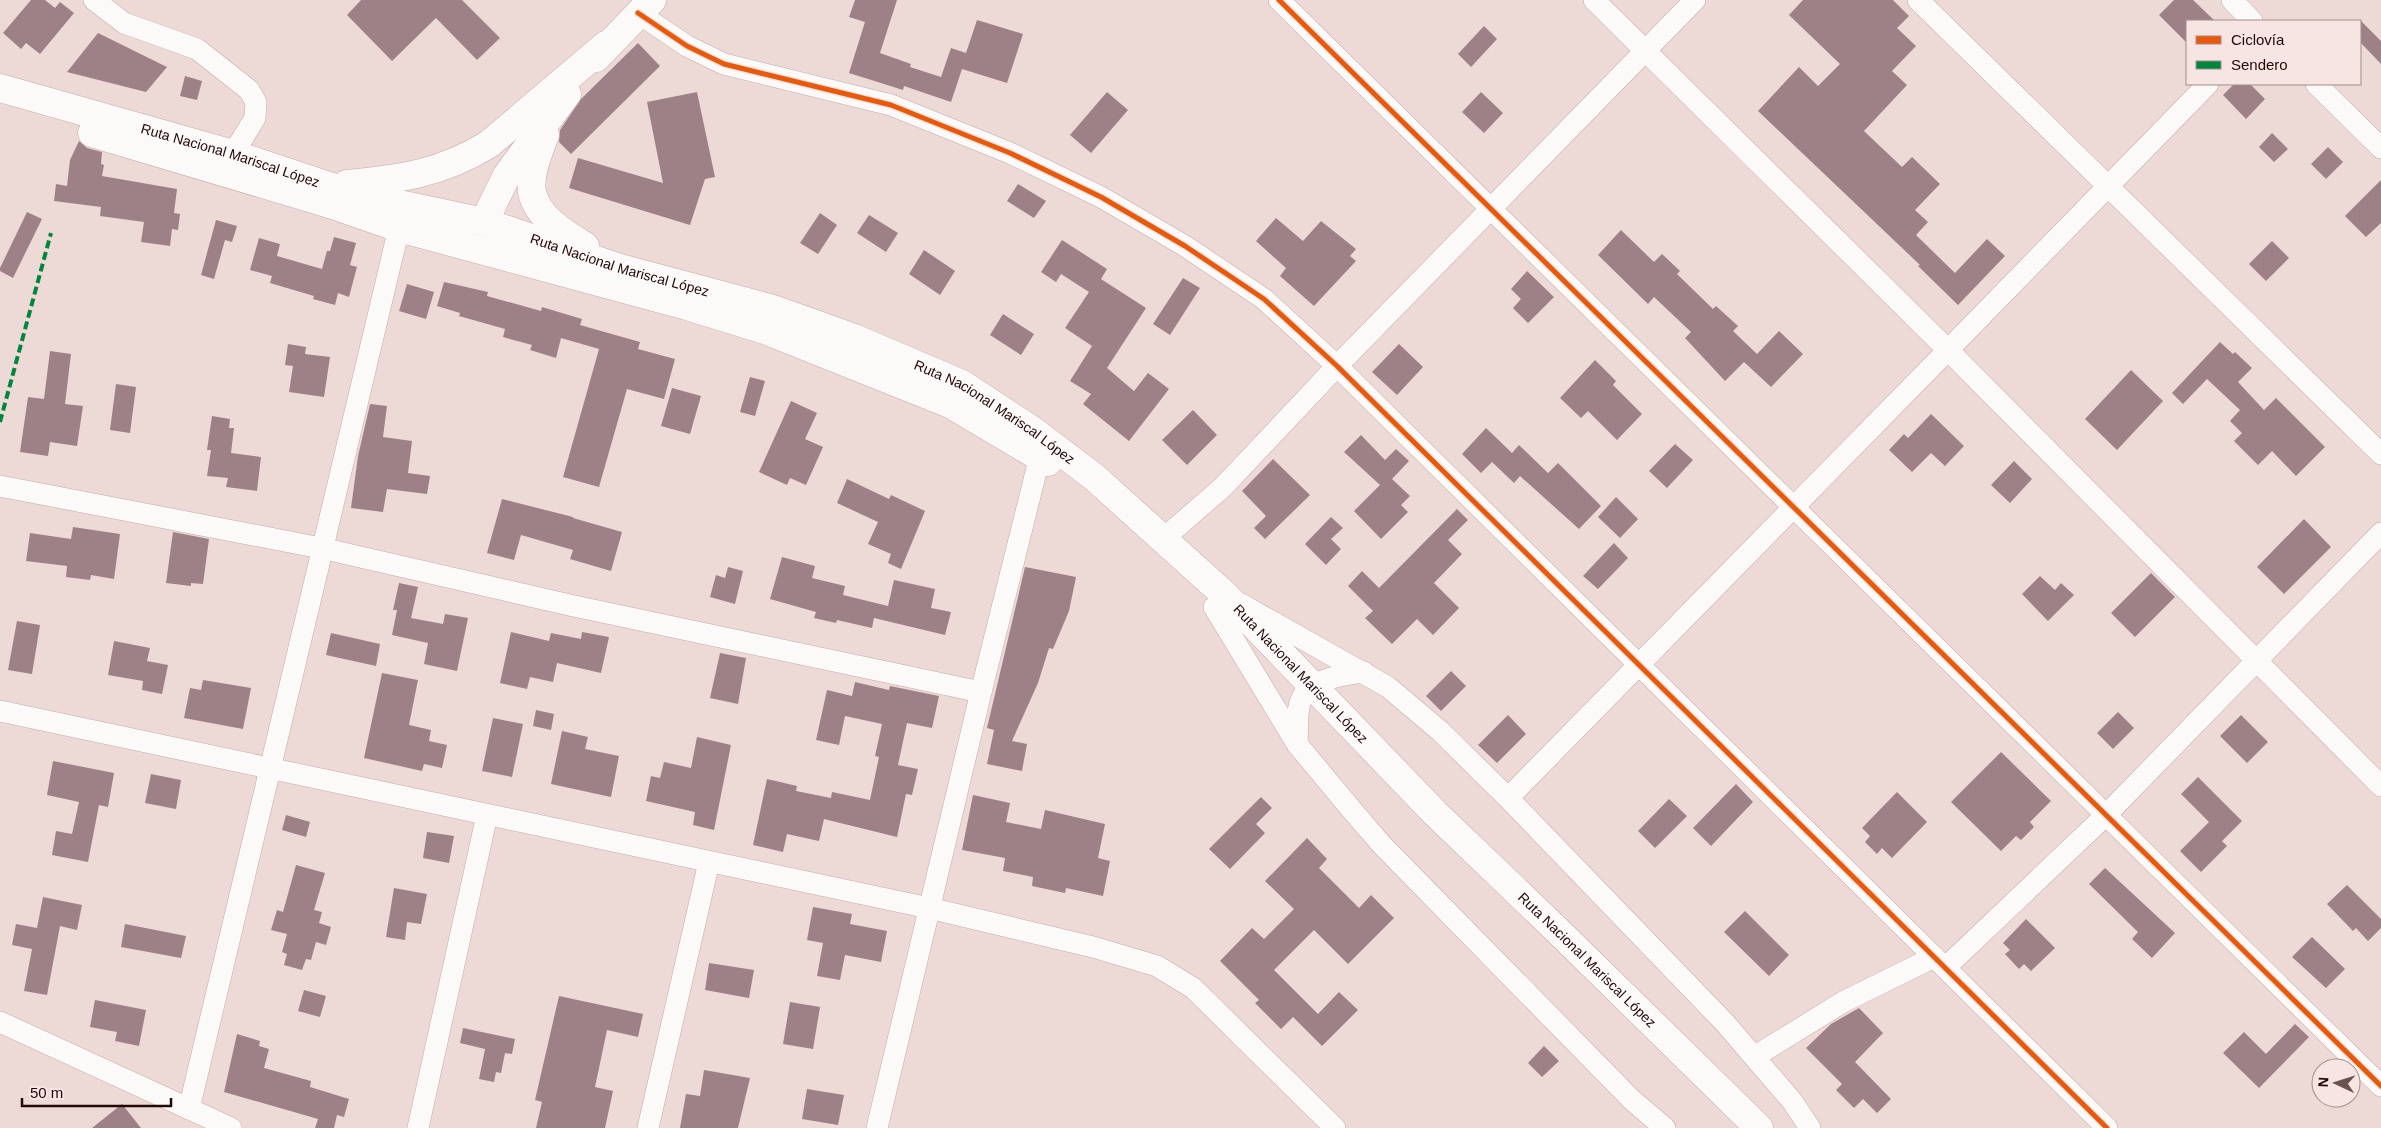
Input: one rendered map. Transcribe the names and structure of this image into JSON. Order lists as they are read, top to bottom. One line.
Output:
{"streets":{"highway":["Ruta Nacional Mariscal López"]},"legend":["Ciclovía","Sendero"],"scale_bar":"50 m","north":"left"}
